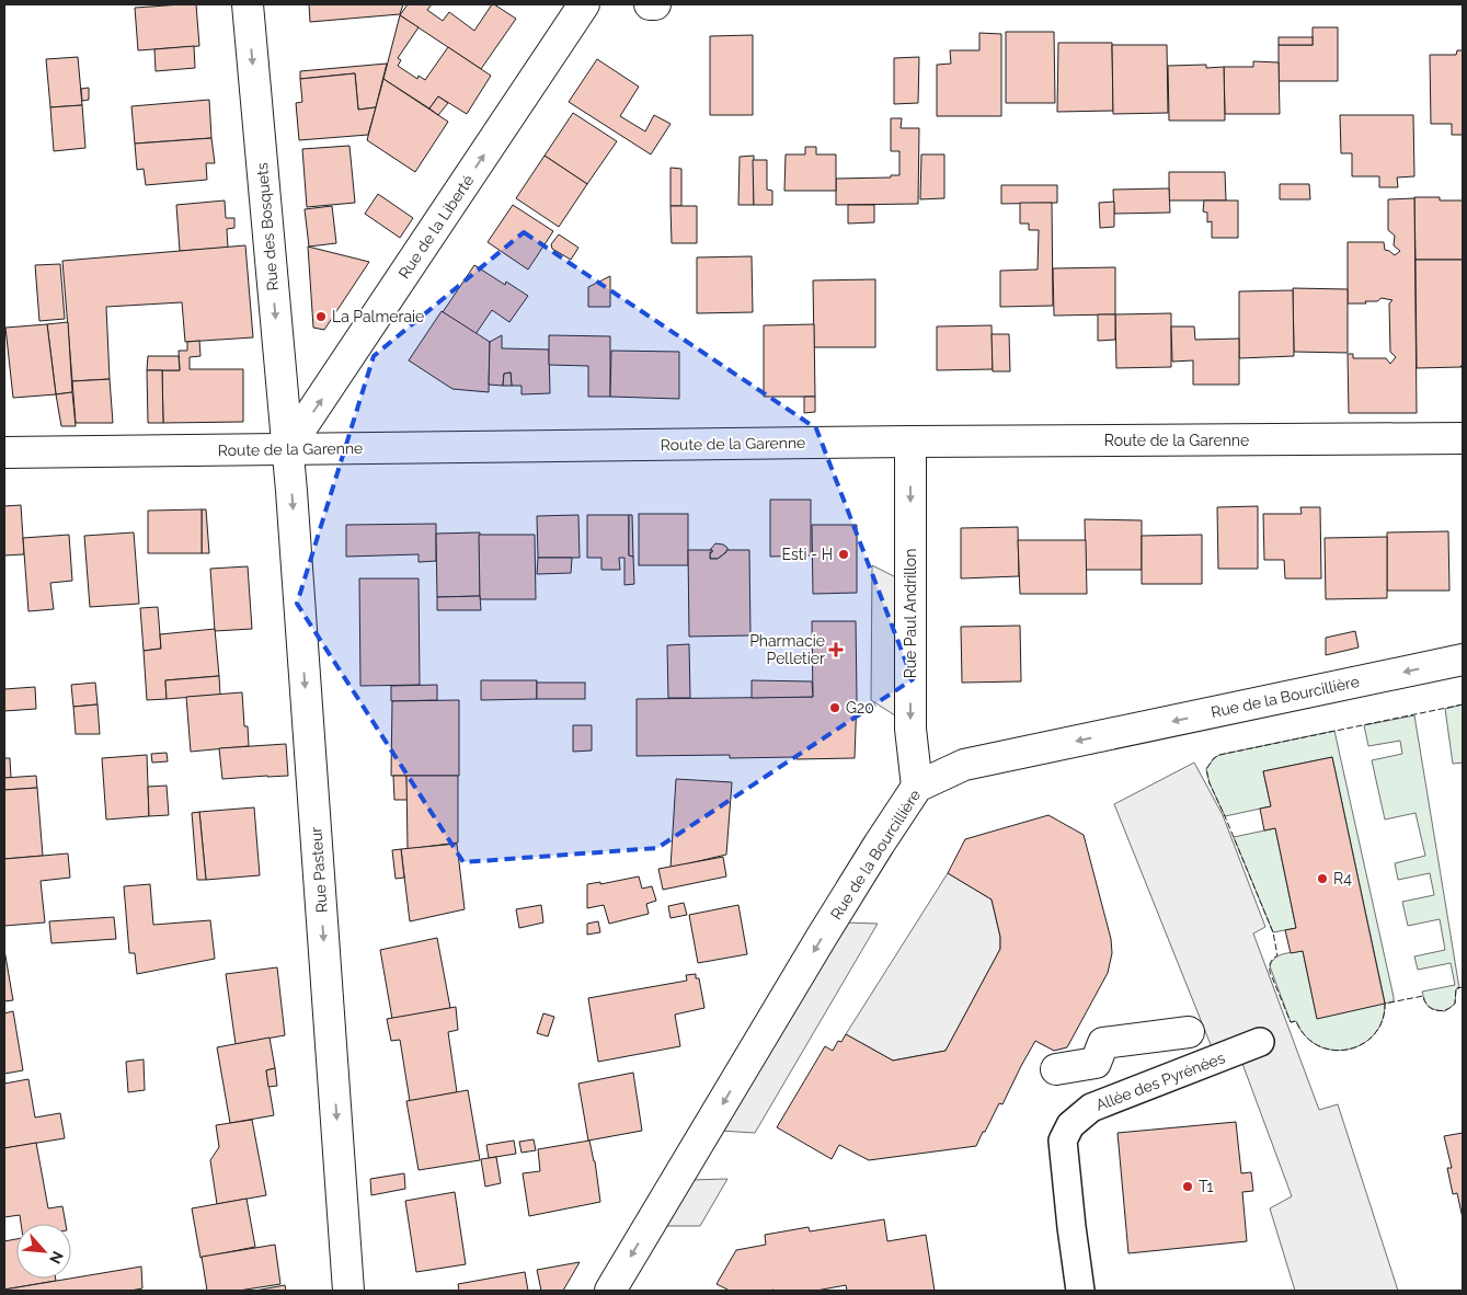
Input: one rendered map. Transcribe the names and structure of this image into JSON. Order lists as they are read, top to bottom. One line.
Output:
{"streets":{"street":["Rue des Bosquets","Rue de la Liberté","Route de la Garenne","Rue Paul Andrillon","Rue de la Bourcillière","Rue Pasteur","Allée des Pyrénées"]},"crossings":[["Rue des Bosquets","Rue de la Liberté"],["Rue des Bosquets","Route de la Garenne"],["Rue des Bosquets","Rue Pasteur"],["Rue de la Liberté","Route de la Garenne"],["Rue de la Liberté","Rue Pasteur"],["Route de la Garenne","Rue Paul Andrillon"],["Route de la Garenne","Rue Pasteur"],["Rue Paul Andrillon","Rue de la Bourcillière"]],"one_way":["Rue des Bosquets","Rue de la Liberté","Rue Paul Andrillon","Rue de la Bourcillière","Rue Pasteur"],"places":{"other":["La Palmeraie","Esti - H","G20","R4","T1"],"health":["Pharmacie Pelletier"]},"north":"bottom right"}
